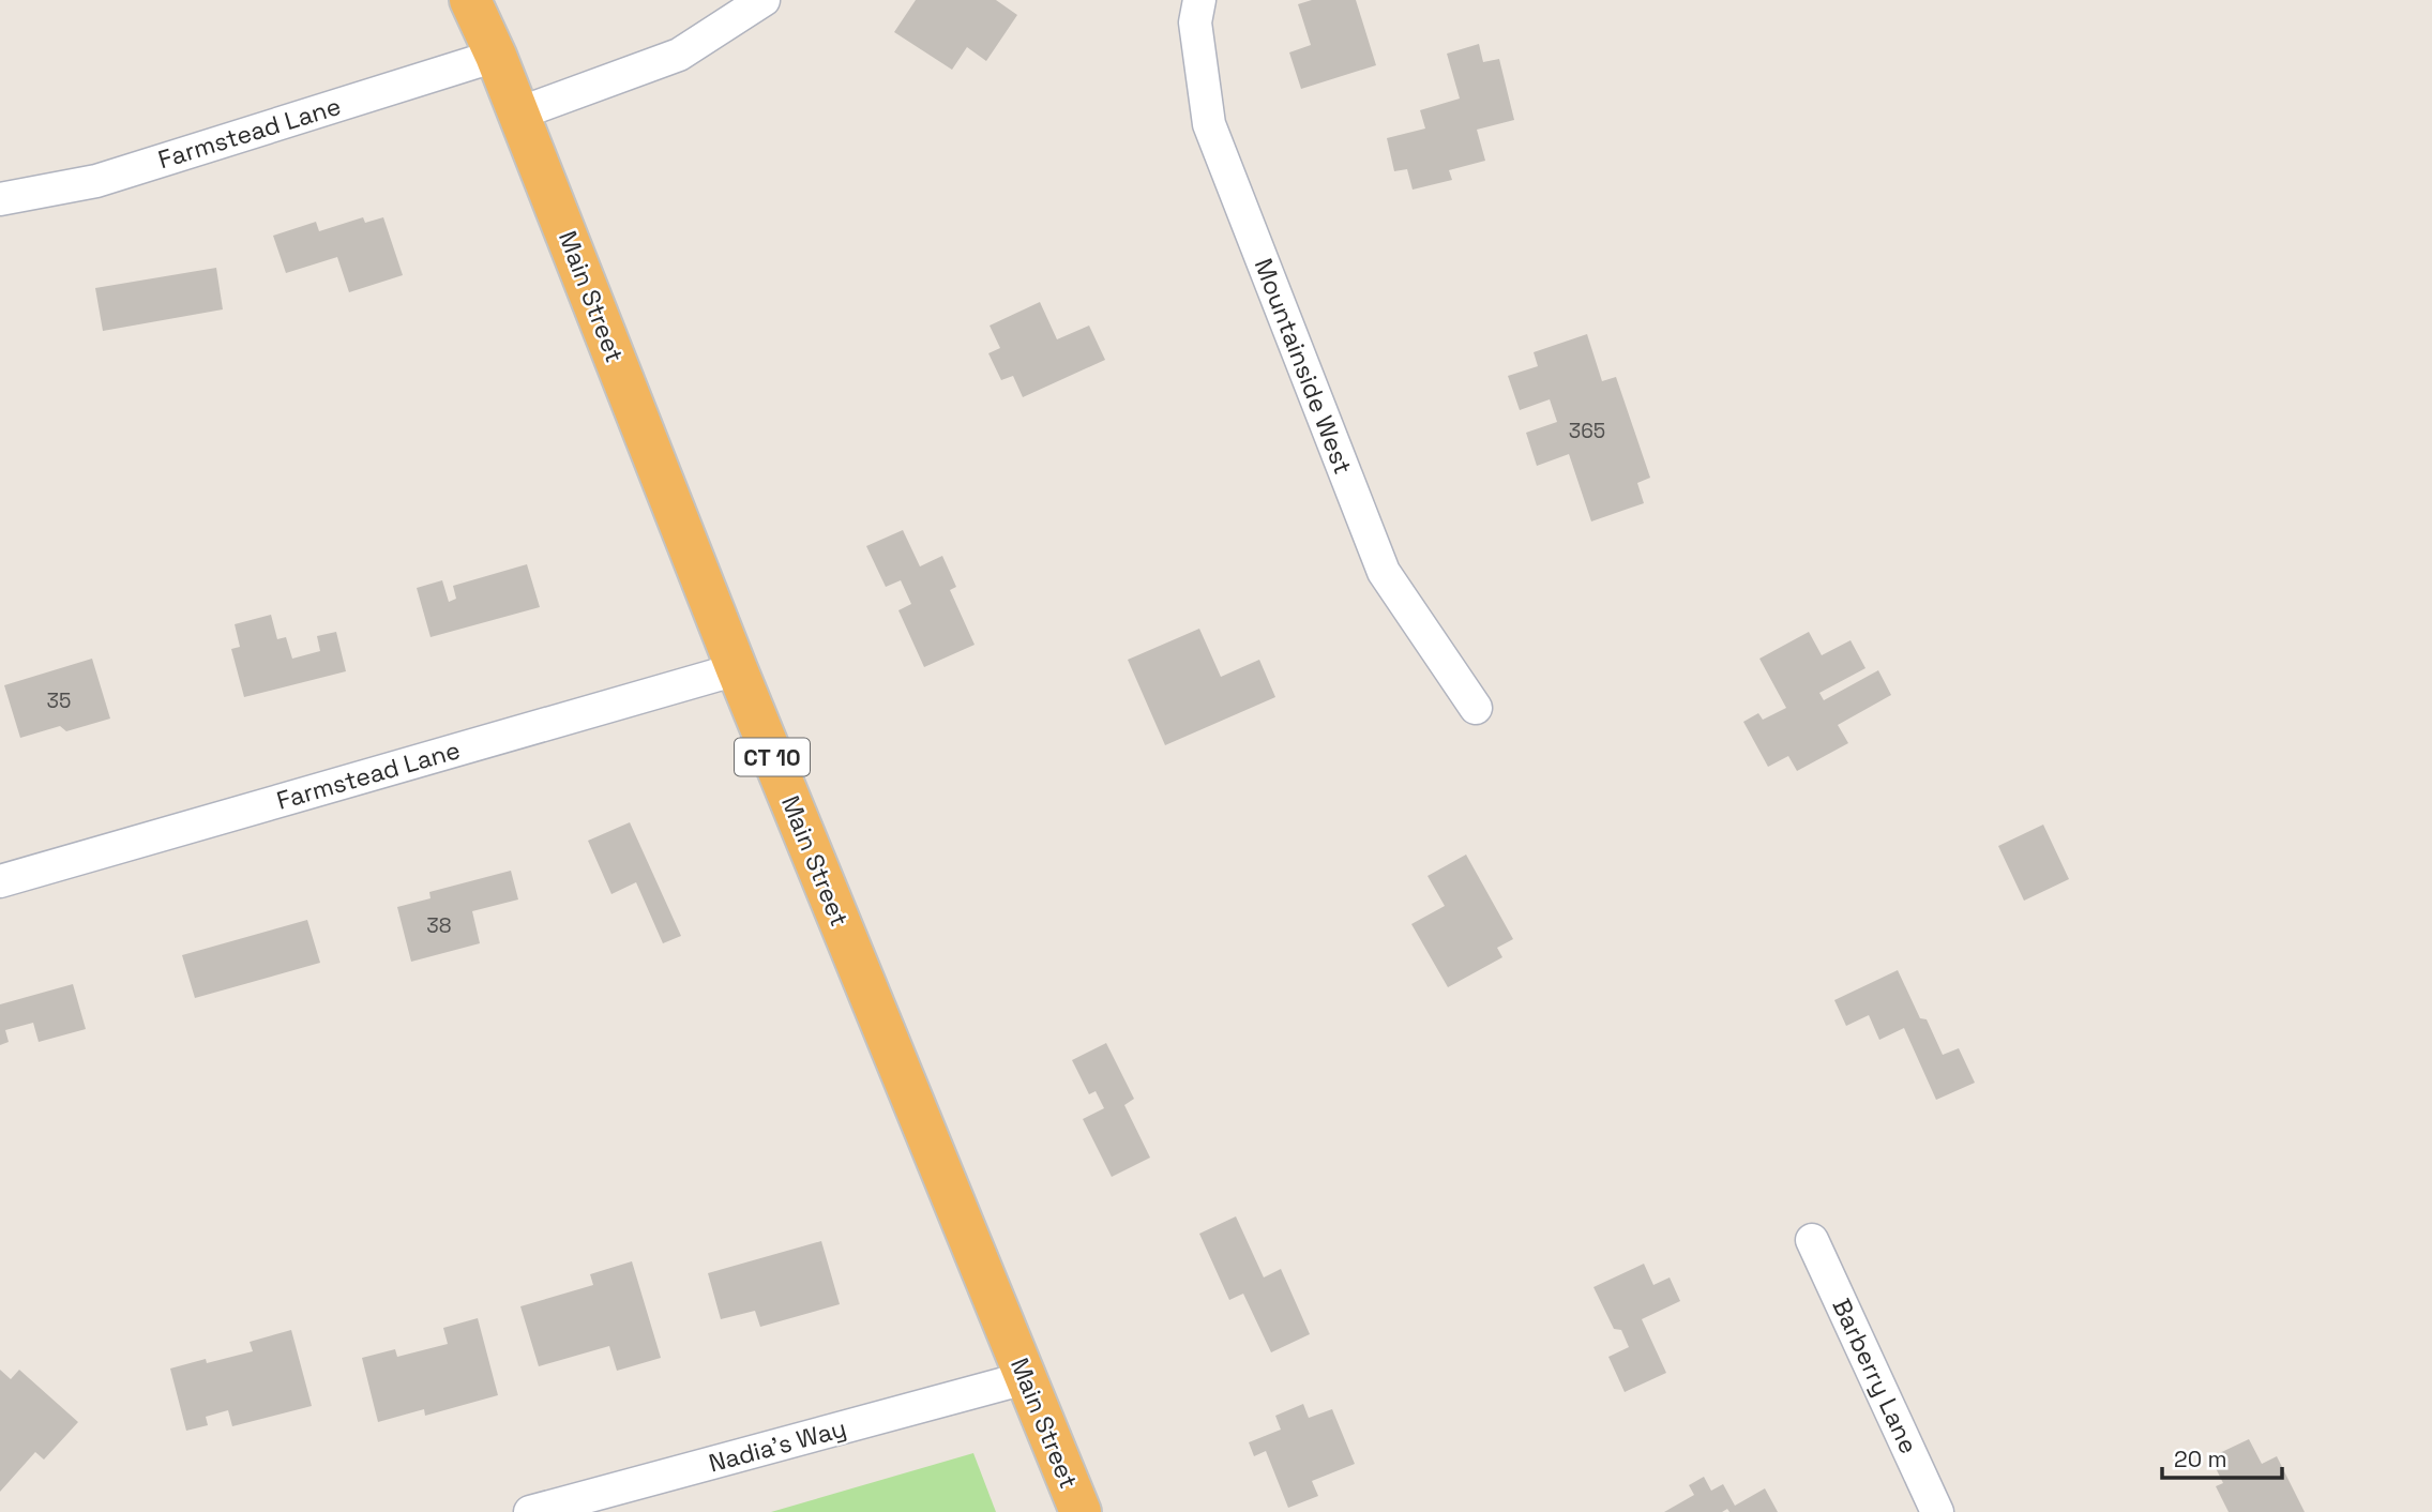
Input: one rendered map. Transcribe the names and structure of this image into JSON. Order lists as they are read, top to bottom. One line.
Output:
{"streets":{"highway":["Main Street","CT 10"],"street":["Farmstead Lane","Mountainside West","Barberry Lane","Nadia's Way"]},"crossings":[["Farmstead Lane","Main Street"],["Main Street","Nadia's Way"]],"house_numbers":["365","35","38"],"scale_bar":"20 m"}
